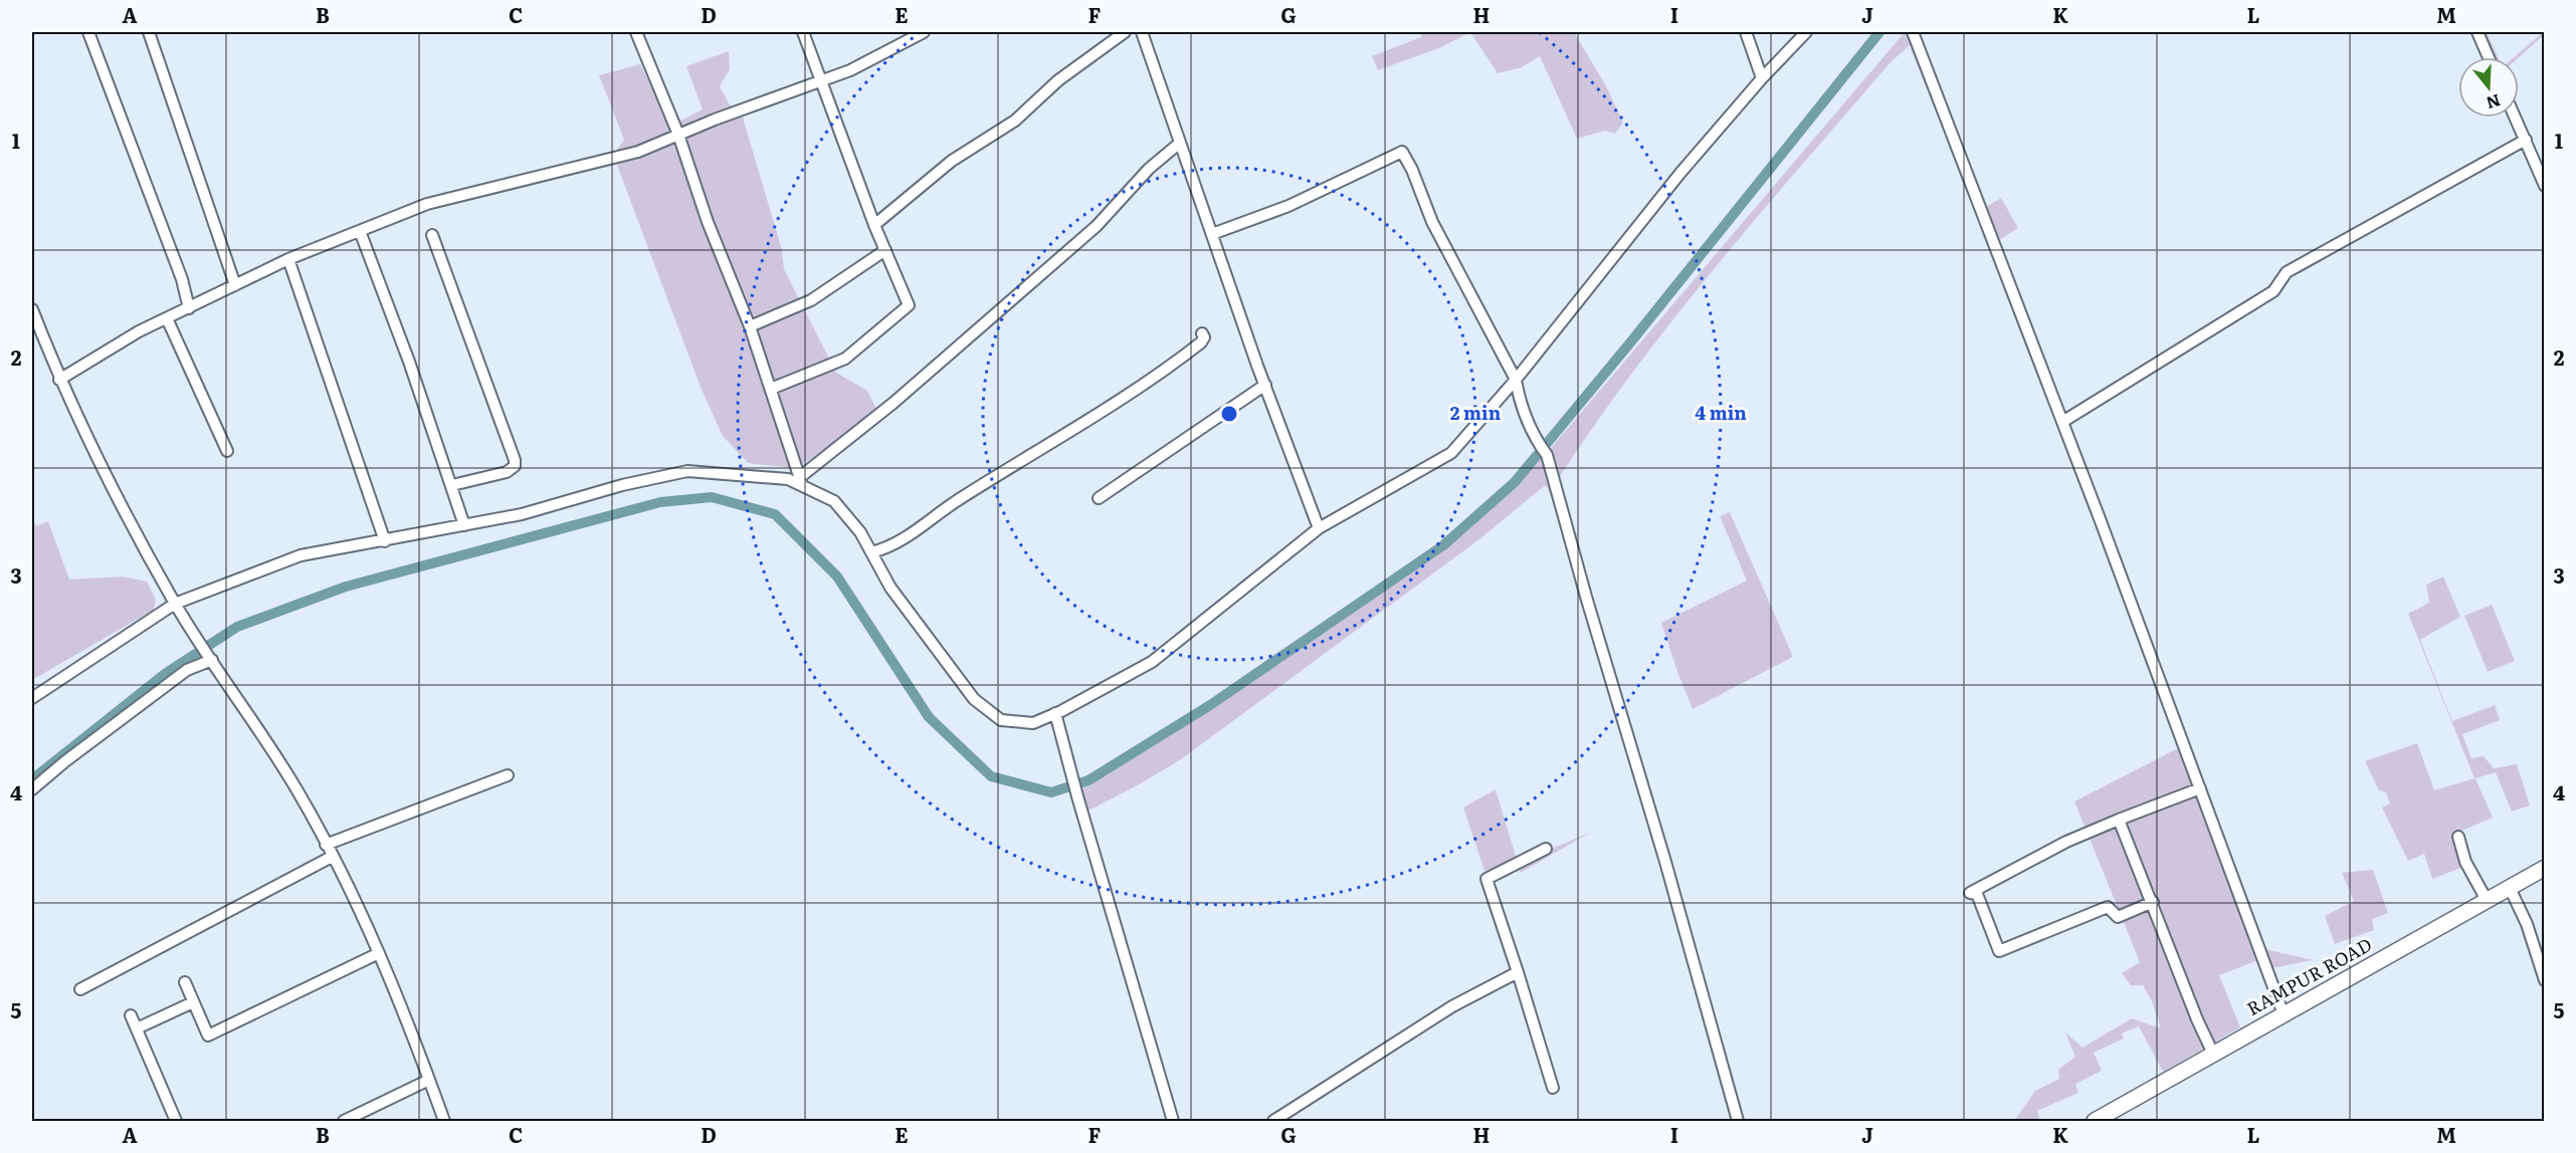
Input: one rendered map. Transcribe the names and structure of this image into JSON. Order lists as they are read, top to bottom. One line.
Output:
{"streets":{"main road":["RAMPUR ROAD"]},"north":"bottom","grid":{"columns":["A","B","C","D","E","F","G","H","I","J","K","L","M"],"rows":["1","2","3","4","5"]},"rings":["2 min","4 min"]}
